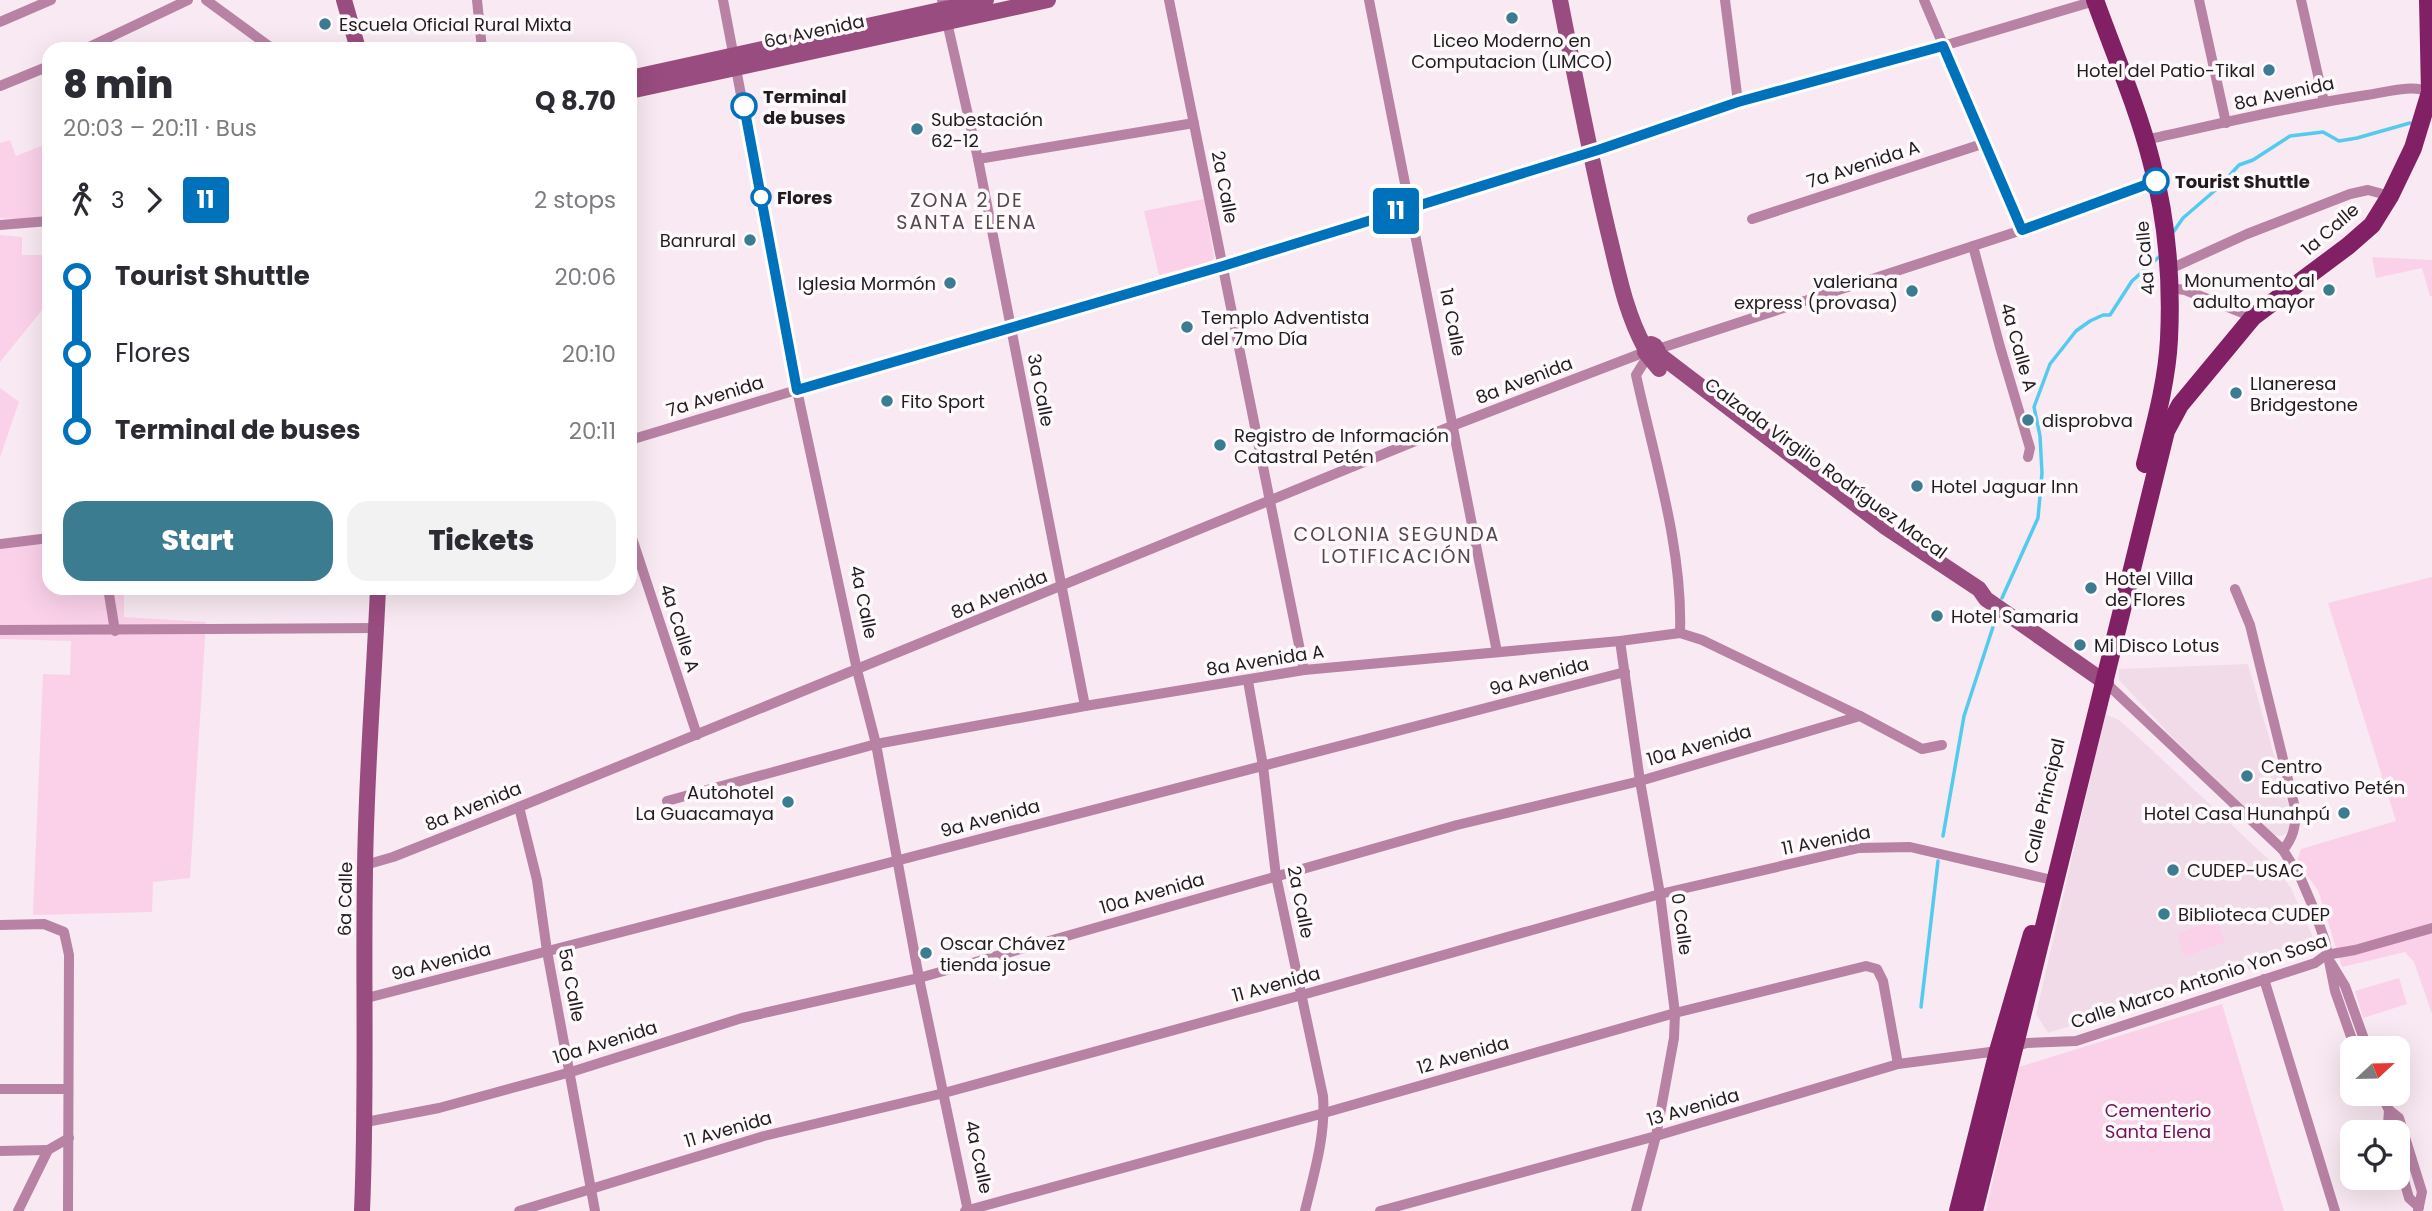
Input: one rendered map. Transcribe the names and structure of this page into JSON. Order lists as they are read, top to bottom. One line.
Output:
{"streets":{"main road":["1a Calle","4a Calle","Calle Principal"],"street":["6a Avenida","8a Avenida","7a Avenida A","2a Calle","4a Calle A","3a Calle","7a Avenida","Calzada Virgilio Rodríguez Macal","8a Avenida A","9a Avenida","10a Avenida","11 Avenida","6a Calle","0 Calle","Calle Marco Antonio Yon Sosa","5a Calle","12 Avenida","13 Avenida"]},"crossings":[["6a Avenida","4a Calle"],["6a Avenida","3a Calle"],["8a Avenida","2a Calle"],["8a Avenida","1a Calle"],["8a Avenida","4a Calle"],["8a Avenida","4a Calle A"],["8a Avenida","3a Calle"],["8a Avenida","Calzada Virgilio Rodríguez Macal"],["8a Avenida","6a Calle"],["8a Avenida","5a Calle"],["2a Calle","7a Avenida"],["2a Calle","8a Avenida A"],["2a Calle","9a Avenida"],["2a Calle","10a Avenida"],["2a Calle","11 Avenida"],["2a Calle","12 Avenida"],["1a Calle","7a Avenida"],["1a Calle","8a Avenida A"],["1a Calle","Calle Principal"],["4a Calle","7a Avenida"],["4a Calle","8a Avenida A"],["4a Calle","9a Avenida"],["4a Calle","10a Avenida"],["4a Calle","Calle Principal"],["4a Calle","11 Avenida"],["4a Calle","12 Avenida"],["3a Calle","7a Avenida"],["3a Calle","8a Avenida A"],["7a Avenida","Calzada Virgilio Rodríguez Macal"],["Calzada Virgilio Rodríguez Macal","Calle Principal"],["8a Avenida A","10a Avenida"],["8a Avenida A","0 Calle"],["9a Avenida","6a Calle"],["9a Avenida","0 Calle"],["9a Avenida","5a Calle"],["10a Avenida","6a Calle"],["10a Avenida","0 Calle"],["10a Avenida","5a Calle"],["Calle Principal","11 Avenida"],["Calle Principal","Calle Marco Antonio Yon Sosa"],["Calle Principal","13 Avenida"],["11 Avenida","0 Calle"],["11 Avenida","5a Calle"],["0 Calle","12 Avenida"],["0 Calle","13 Avenida"],["Calle Marco Antonio Yon Sosa","13 Avenida"],["12 Avenida","13 Avenida"]],"districts":["ZONA 2 DE SANTA ELENA","COLONIA SEGUNDA LOTIFICACIÓN"],"parks":["Cementerio Santa Elena"],"places":["Liceo Moderno en Computacion (LIMCO)","Escuela Oficial Rural Mixta","Hotel del Patio-Tikal","Terminal de buses","Subestación 62-12","Tourist Shuttle","Flores","Banrural","Iglesia Mormón","Monumento al adulto mayor","valeriana express (provasa)","Templo Adventista del 7mo Día","Llaneresa Bridgestone","Fito Sport","disprobva","Registro de Información Catastral Petén","Hotel Jaguar Inn","Hotel Villa de Flores","Hotel Samaria","Mi Disco Lotus","Centro Educativo Petén","Autohotel La Guacamaya","Hotel Casa Hunahpú","CUDEP-USAC","Biblioteca CUDEP","Oscar Chávez tienda josue"],"lines":["bus line 11"],"north":"right","page":{"on_map":"11","heading":["8 min","20:03 – 20:11 · Bus","Q 8.70"],"legs":["3","11","2 stops"],"list":[{"name":"Tourist Shuttle","value":"20:06"},{"name":"Flores","value":"20:10"},{"name":"Terminal de buses","value":"20:11"}],"buttons":["Start","Tickets"]}}
